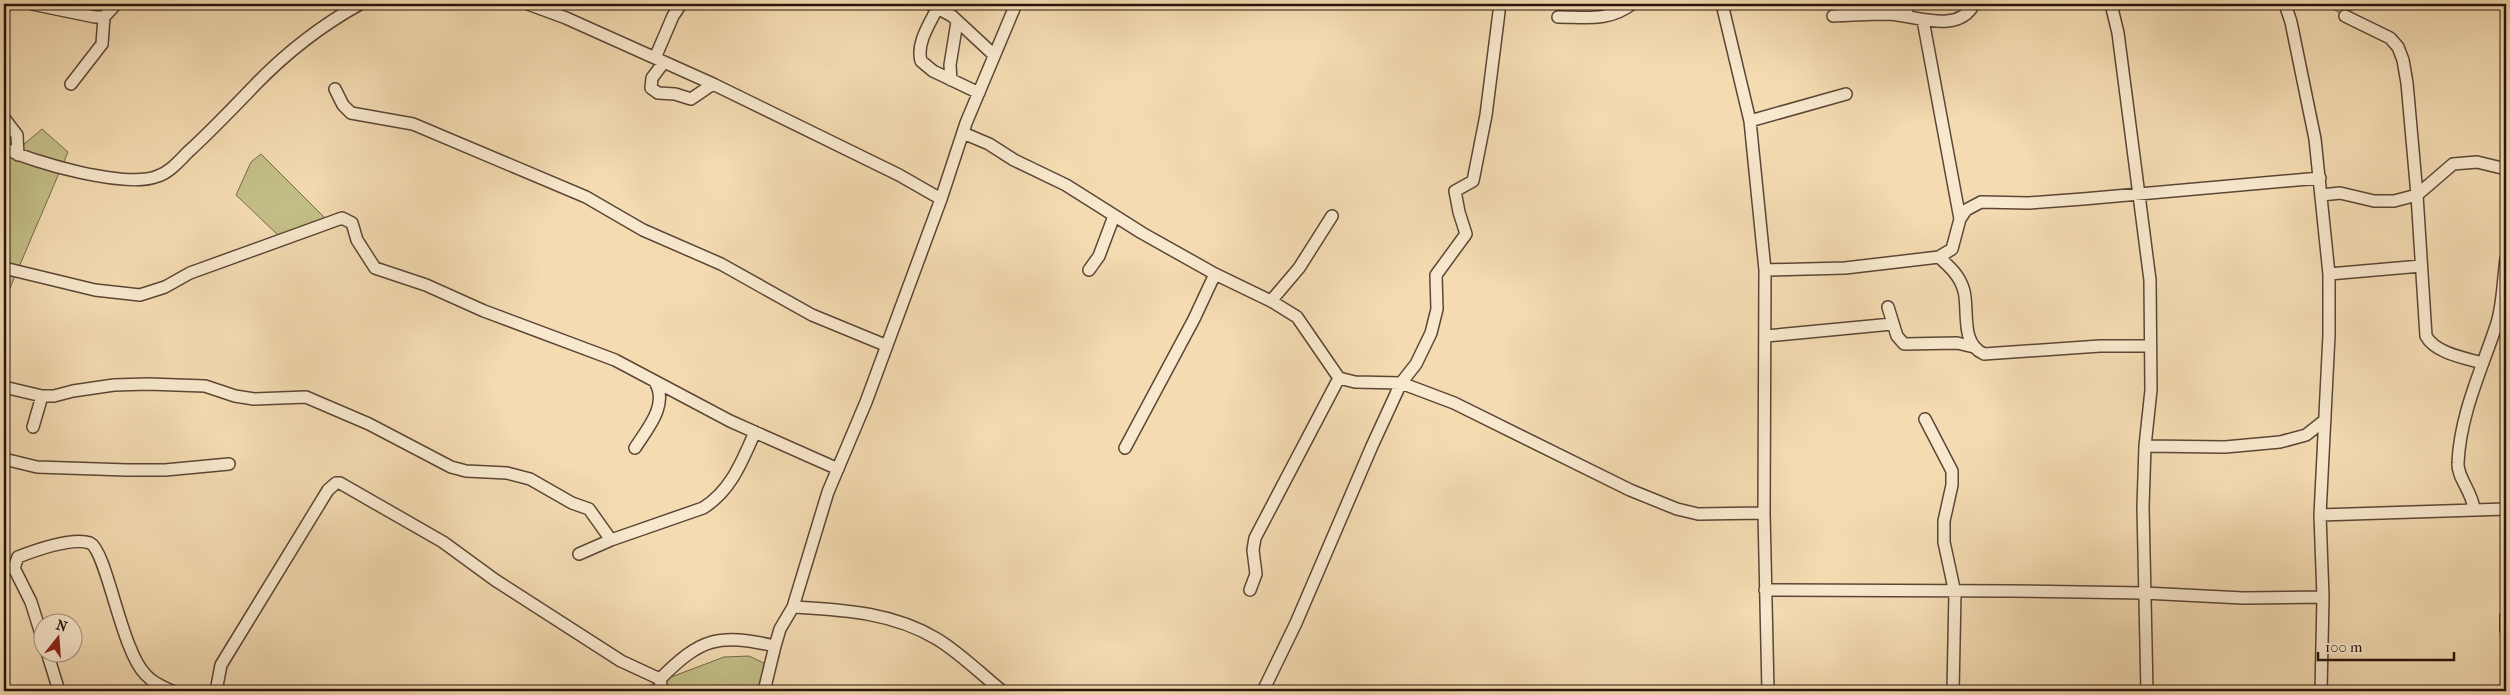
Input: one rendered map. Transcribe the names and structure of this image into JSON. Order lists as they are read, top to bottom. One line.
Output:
{"scale_bar":"100 m","north":"top"}
